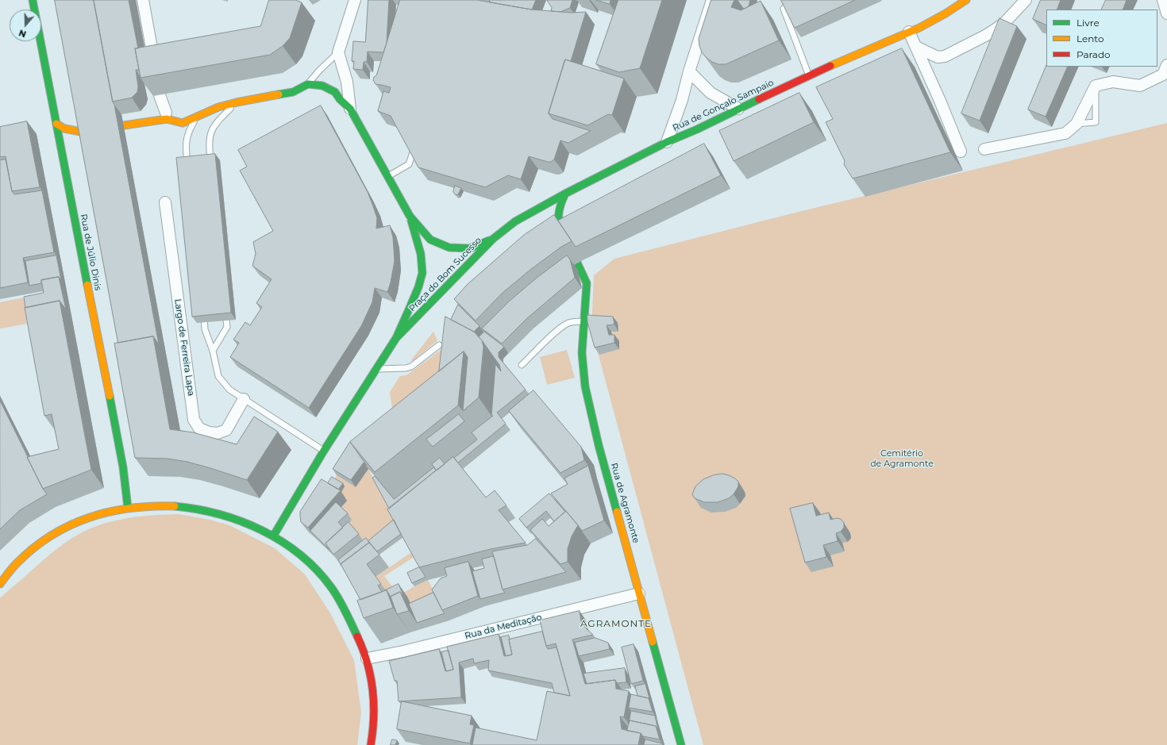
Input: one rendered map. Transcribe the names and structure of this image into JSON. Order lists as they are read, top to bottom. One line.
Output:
{"streets":{"main road":["Rua de Gonçalo Sampaio","Rua de Júlio Dinis","Praça do Bom Sucesso","Rua de Agramonte"],"street":["Largo de Ferreira Lapa","Rua da Meditação"]},"crossings":[["Rua de Gonçalo Sampaio","Praça do Bom Sucesso"],["Rua de Agramonte","Rua da Meditação"]],"districts":["AGRAMONTE"],"parks":["Cemitério de Agramonte"],"legend":["Livre","Lento","Parado"],"north":"bottom"}
